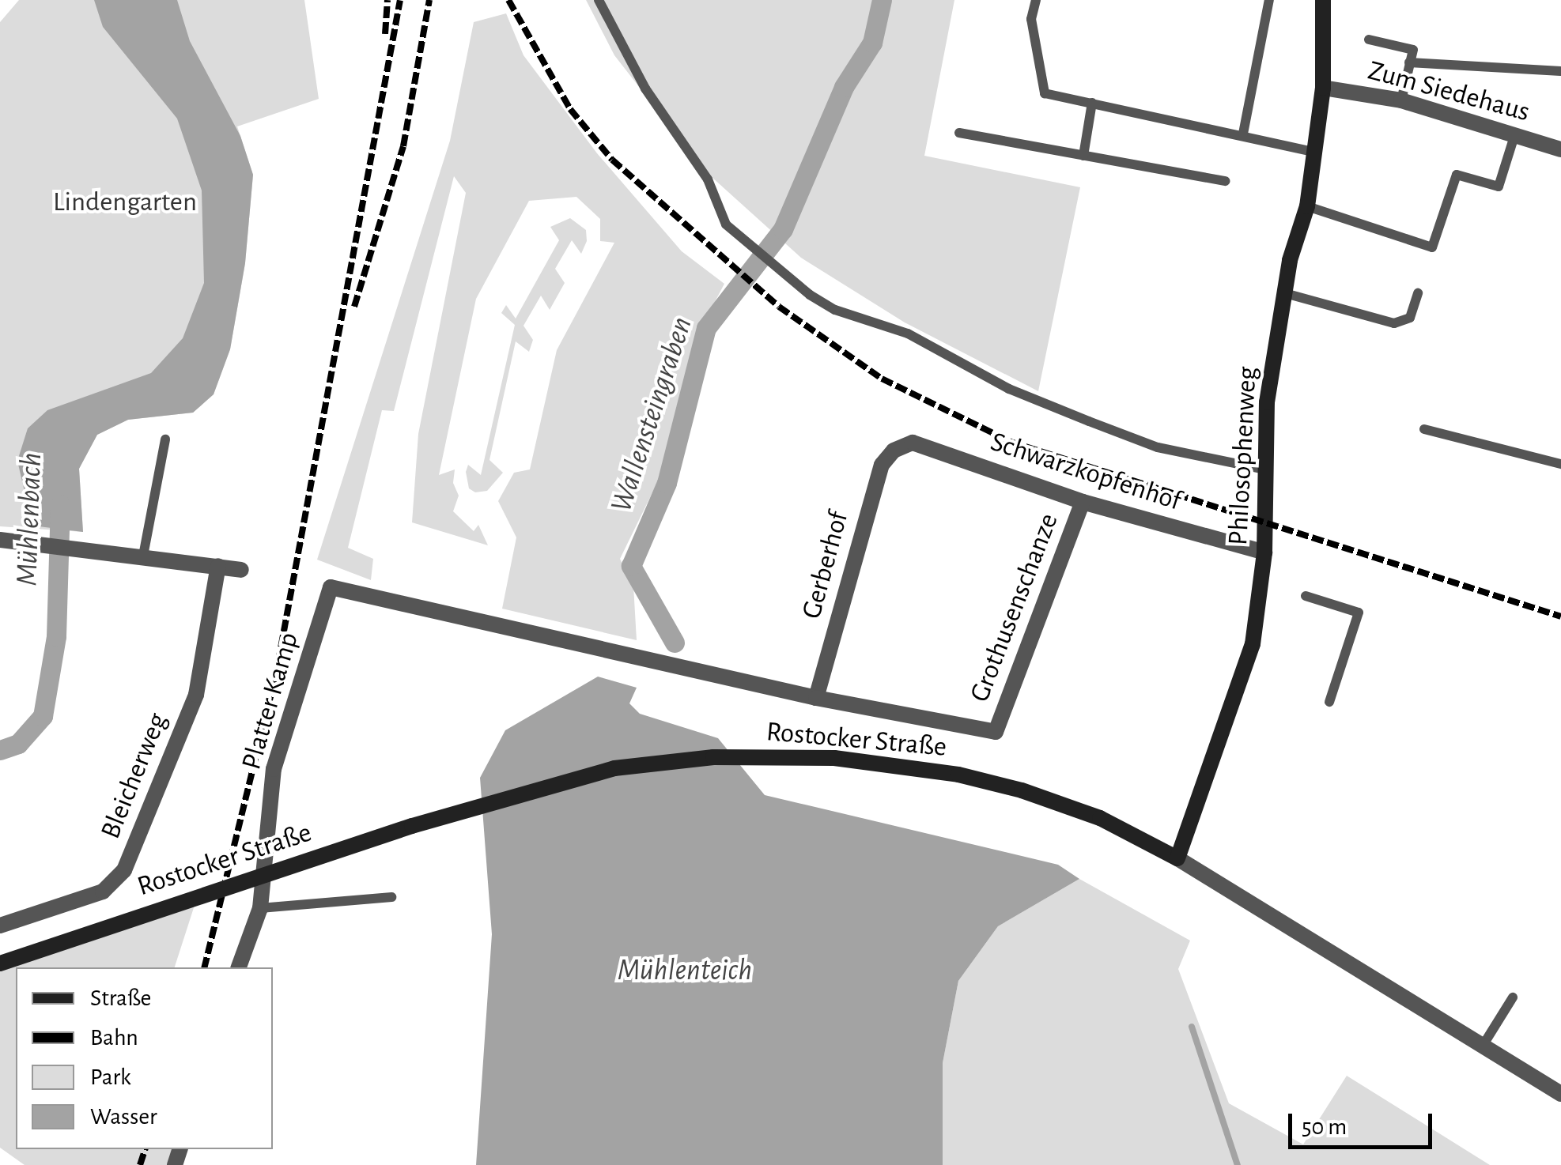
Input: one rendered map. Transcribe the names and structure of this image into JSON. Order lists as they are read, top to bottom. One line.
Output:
{"streets":{"main road":["Philosophenweg","Rostocker Straße"],"street":["Zum Siedehaus","Schwarzkopfenhof","Gerberhof","Grothusenschanze","Platter Kamp","Bleicherweg"]},"crossings":[["Zum Siedehaus","Philosophenweg"],["Philosophenweg","Schwarzkopfenhof"],["Philosophenweg","Rostocker Straße"],["Schwarzkopfenhof","Gerberhof"],["Schwarzkopfenhof","Grothusenschanze"],["Gerberhof","Rostocker Straße"],["Grothusenschanze","Rostocker Straße"],["Platter Kamp","Rostocker Straße"]],"water":["Wallensteingraben","Mühlenbach","Mühlenteich"],"parks":["Lindengarten"],"legend":["Straße","Bahn","Park","Wasser"],"scale_bar":"50 m"}
